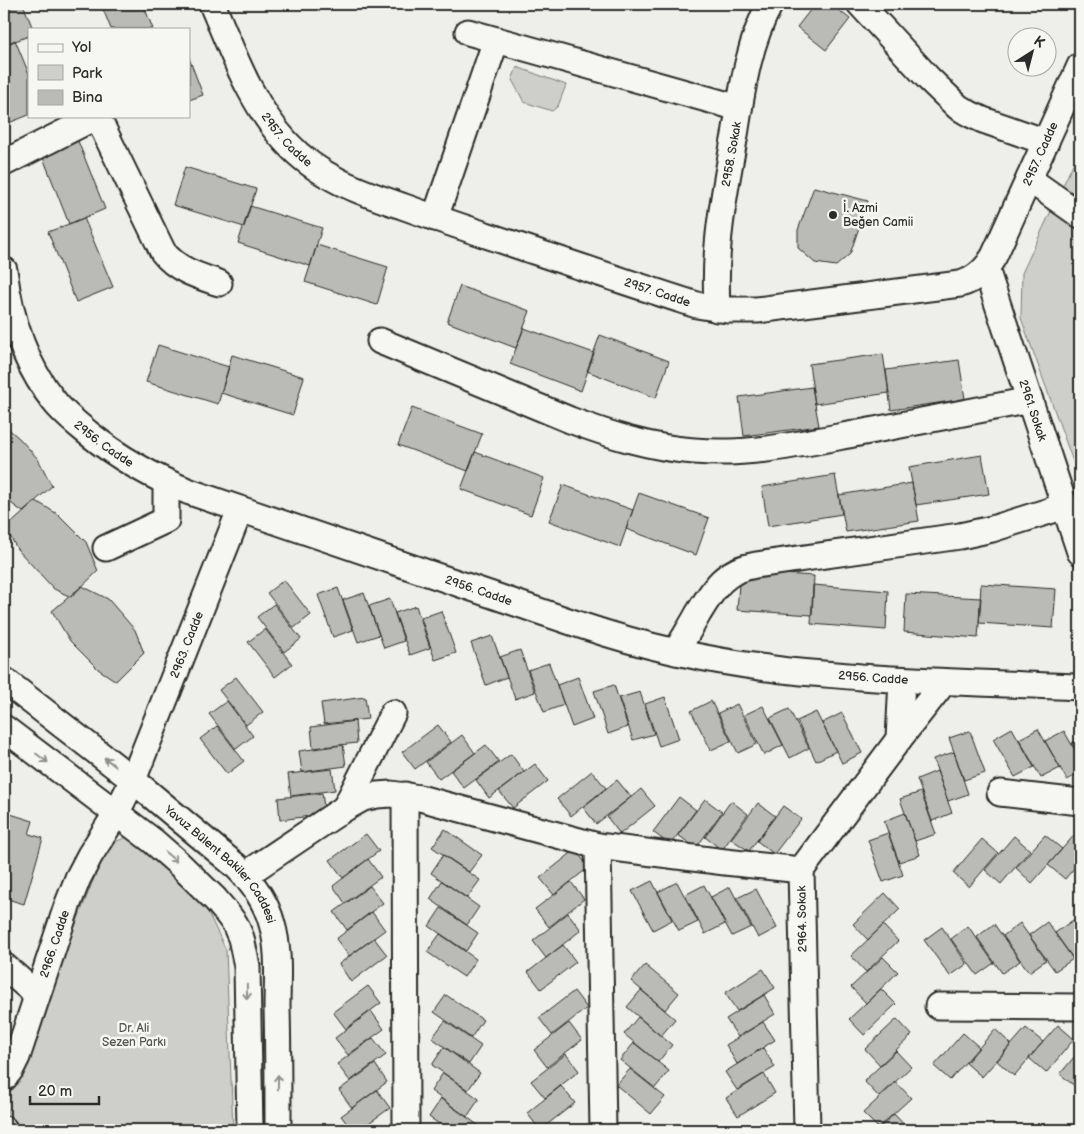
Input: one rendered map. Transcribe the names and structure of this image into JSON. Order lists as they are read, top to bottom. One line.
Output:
{"streets":{"street":["2957. Cadde","2958. Sokak","2961. Sokak","2956. Cadde","2963. Cadde","Yavuz Bülent Bakiler Caddesi","2964. Sokak","2966. Cadde"]},"crossings":[["2957. Cadde","2958. Sokak"],["2957. Cadde","2961. Sokak"],["2956. Cadde","2963. Cadde"],["2956. Cadde","2964. Sokak"],["2963. Cadde","Yavuz Bülent Bakiler Caddesi"],["2963. Cadde","2966. Cadde"],["Yavuz Bülent Bakiler Caddesi","2966. Cadde"]],"parks":["Dr. Ali Sezen Parkı"],"places":["İ. Azmi Beğen Camii"],"legend":["Yol","Park","Bina"],"scale_bar":"20 m","north":"top right"}
